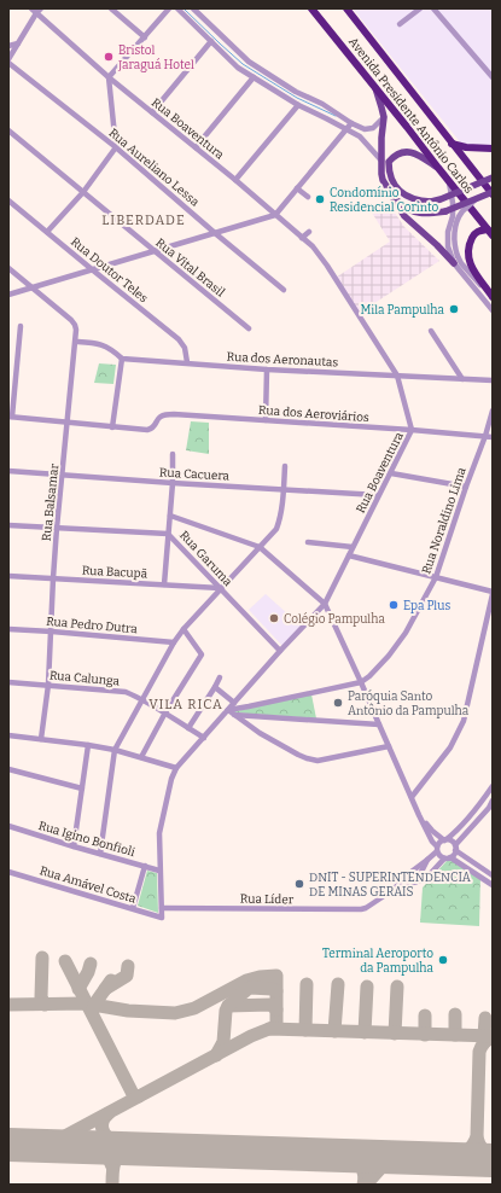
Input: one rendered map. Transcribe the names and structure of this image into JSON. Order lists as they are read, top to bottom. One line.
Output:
{"streets":{"highway":["Avenida Presidente Antônio Carlos"],"street":["Rua Boaventura","Rua Aureliano Lessa","Rua Vital Brasil","Rua Doutor Teles","Rua dos Aeronautas","Rua dos Aeroviários","Rua Cacuera","Rua Balsamar","Rua Noraldino Lima","Rua Garuma","Rua Bacupã","Rua Pedro Dutra","Rua Calunga","Rua Igino Bonfioli","Rua Amável Costa","Rua Líder"]},"crossings":[["Rua Boaventura","Rua dos Aeronautas"],["Rua Boaventura","Rua dos Aeroviários"],["Rua Boaventura","Rua Cacuera"],["Rua Boaventura","Rua Noraldino Lima"],["Rua Boaventura","Rua Garuma"],["Rua Boaventura","Rua Calunga"],["Rua Boaventura","Rua Igino Bonfioli"],["Rua Boaventura","Rua Amável Costa"],["Rua Boaventura","Rua Líder"],["Rua Doutor Teles","Rua dos Aeronautas"],["Rua dos Aeroviários","Rua Noraldino Lima"],["Rua Cacuera","Rua Balsamar"],["Rua Balsamar","Rua Garuma"],["Rua Balsamar","Rua Bacupã"],["Rua Balsamar","Rua Pedro Dutra"],["Rua Balsamar","Rua Calunga"],["Rua Garuma","Rua Bacupã"]],"districts":["LIBERDADE","VILA RICA"],"places":["Bristol Jaraguá Hotel","Condomínio Residencial Corinto","Mila Pampulha","Epa Plus","Colégio Pampulha","Paróquia Santo Antônio da Pampulha","DNIT - SUPERINTENDENCIA DE MINAS GERAIS","Terminal Aeroporto da Pampulha"]}
